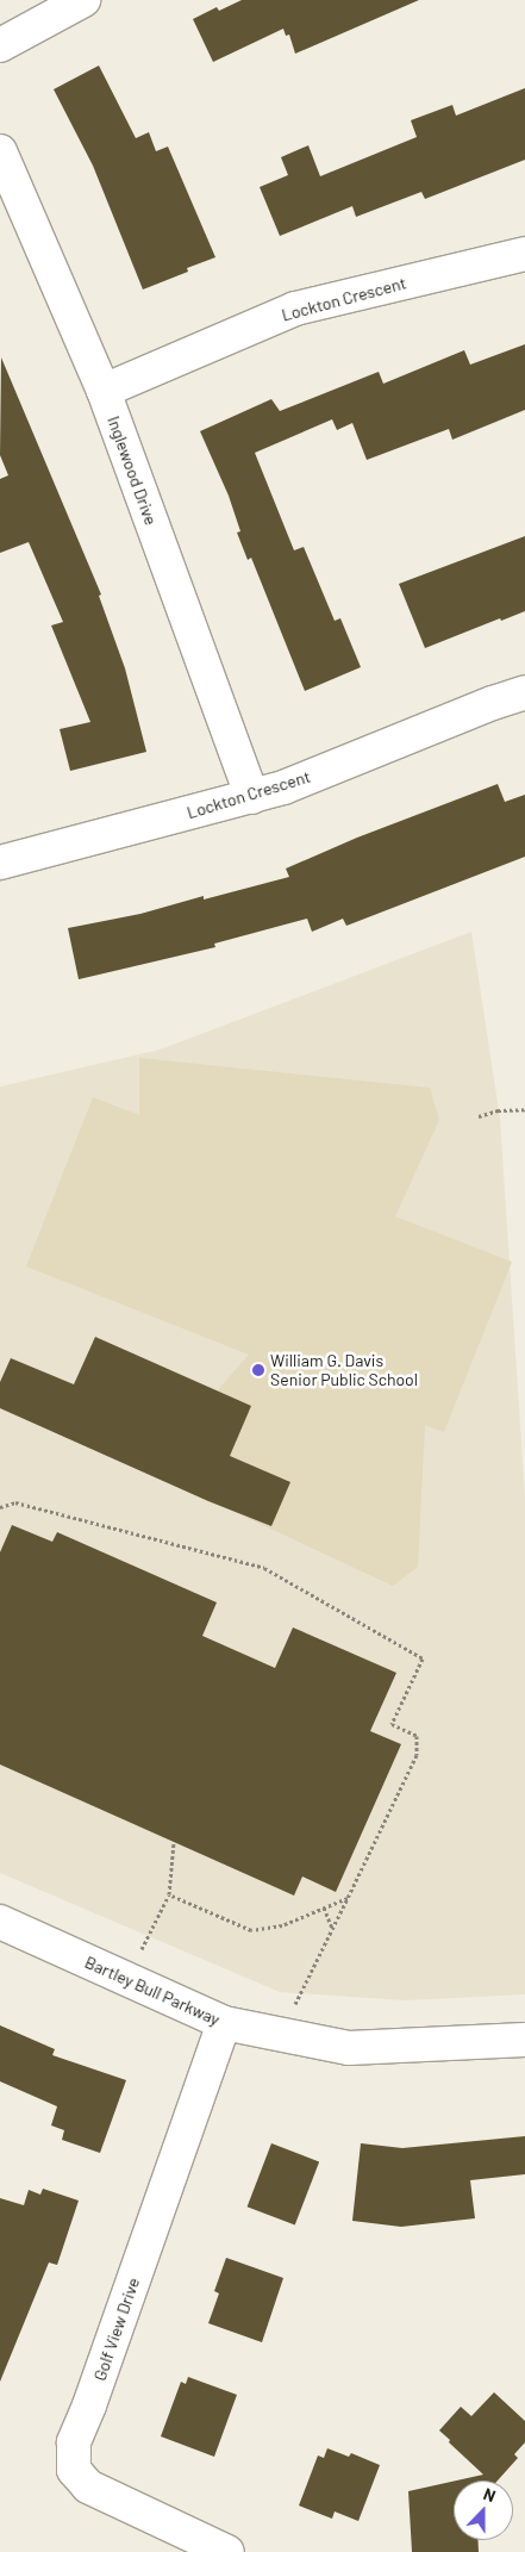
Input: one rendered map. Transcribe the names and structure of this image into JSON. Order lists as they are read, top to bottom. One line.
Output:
{"streets":{"street":["Lockton Crescent","Inglewood Drive","Bartley Bull Parkway","Golf View Drive"]},"crossings":[["Lockton Crescent","Inglewood Drive"],["Bartley Bull Parkway","Golf View Drive"]],"places":["William G. Davis Senior Public School"],"north":"top"}
